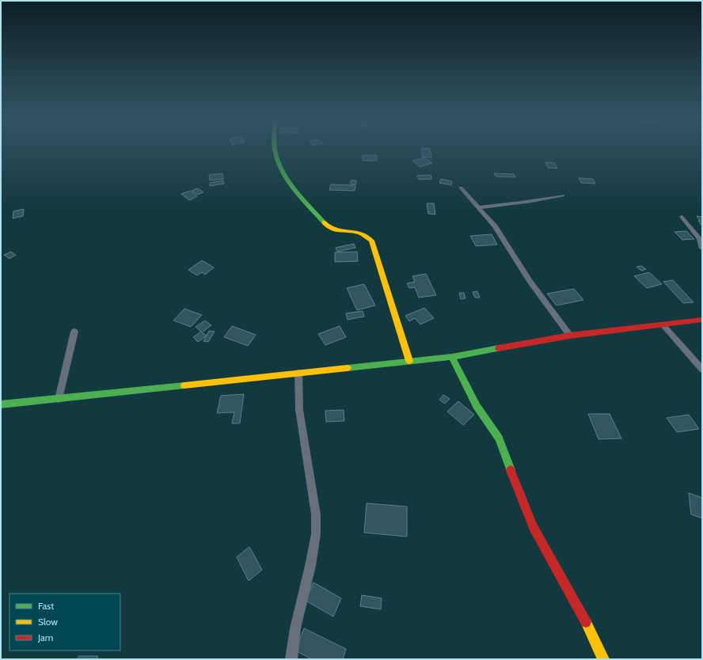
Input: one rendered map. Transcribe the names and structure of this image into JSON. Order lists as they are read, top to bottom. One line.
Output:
{"legend":["Fast","Slow","Jam"]}
